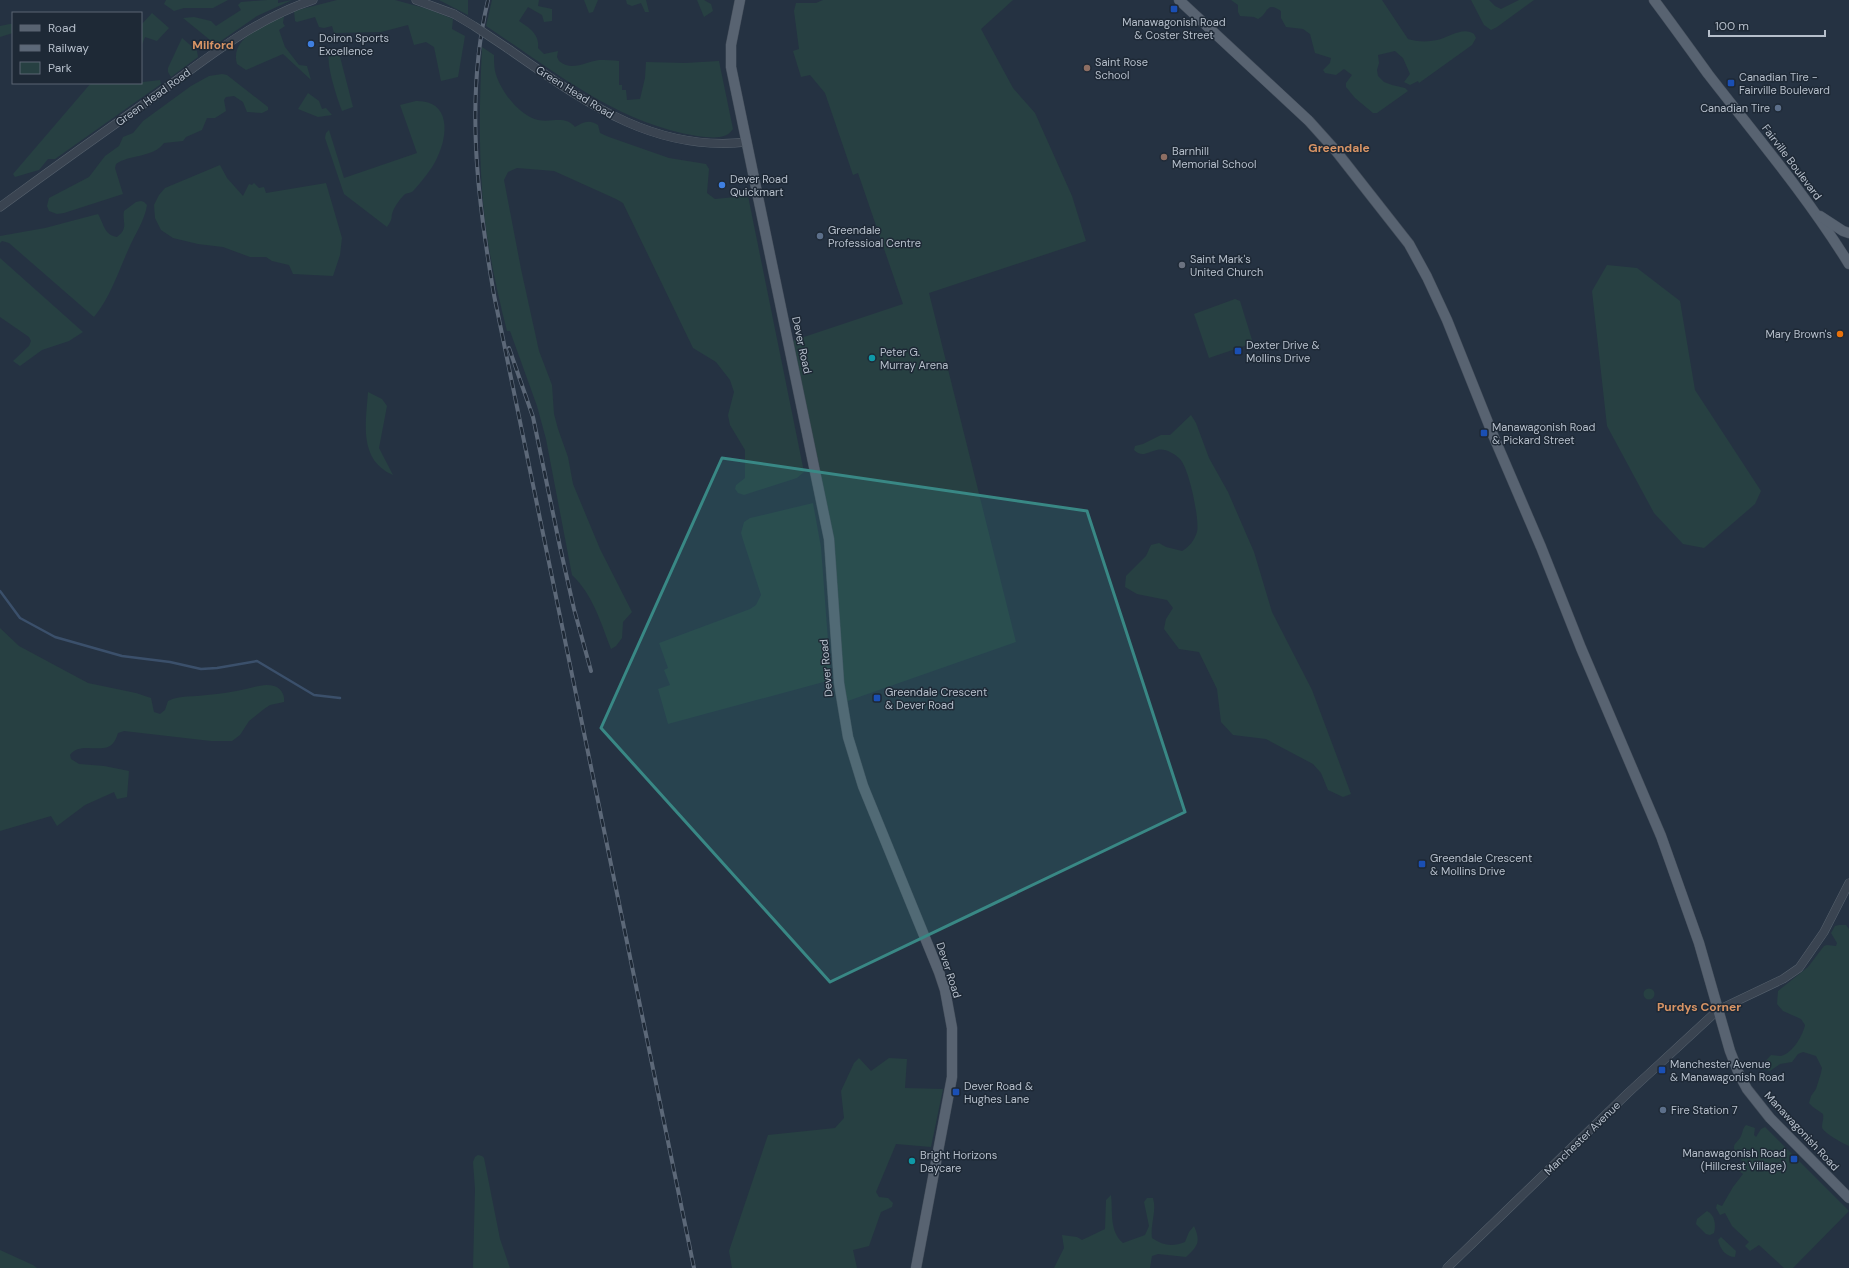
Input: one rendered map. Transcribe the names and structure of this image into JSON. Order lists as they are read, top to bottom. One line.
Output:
{"streets":{"main road":["Fairville Boulevard","Dever Road","Manawagonish Road"],"street":["Green Head Road","Manchester Avenue"]},"crossings":[["Green Head Road","Dever Road"],["Manawagonish Road","Manchester Avenue"]],"districts":["Milford","Greendale","Purdys Corner"],"places":{"transit":["Manawagonish Road & Coster Street","Canadian Tire - Fairville Boulevard","Dexter Drive & Mollins Drive","Manawagonish Road & Pickard Street","Greendale Crescent & Dever Road","Greendale Crescent & Mollins Drive","Manchester Avenue & Manawagonish Road","Dever Road & Hughes Lane","Manawagonish Road (Hillcrest Village)"],"other":["Doiron Sports Excellence","Saint Rose School","Canadian Tire","Barnhill Memorial School","Dever Road Quickmart","Greendale Professioal Centre","Saint Mark's United Church","Mary Brown's","Peter G. Murray Arena","Fire Station 7","Bright Horizons Daycare"]},"legend":["Road","Railway","Park"],"scale_bar":"100 m"}
